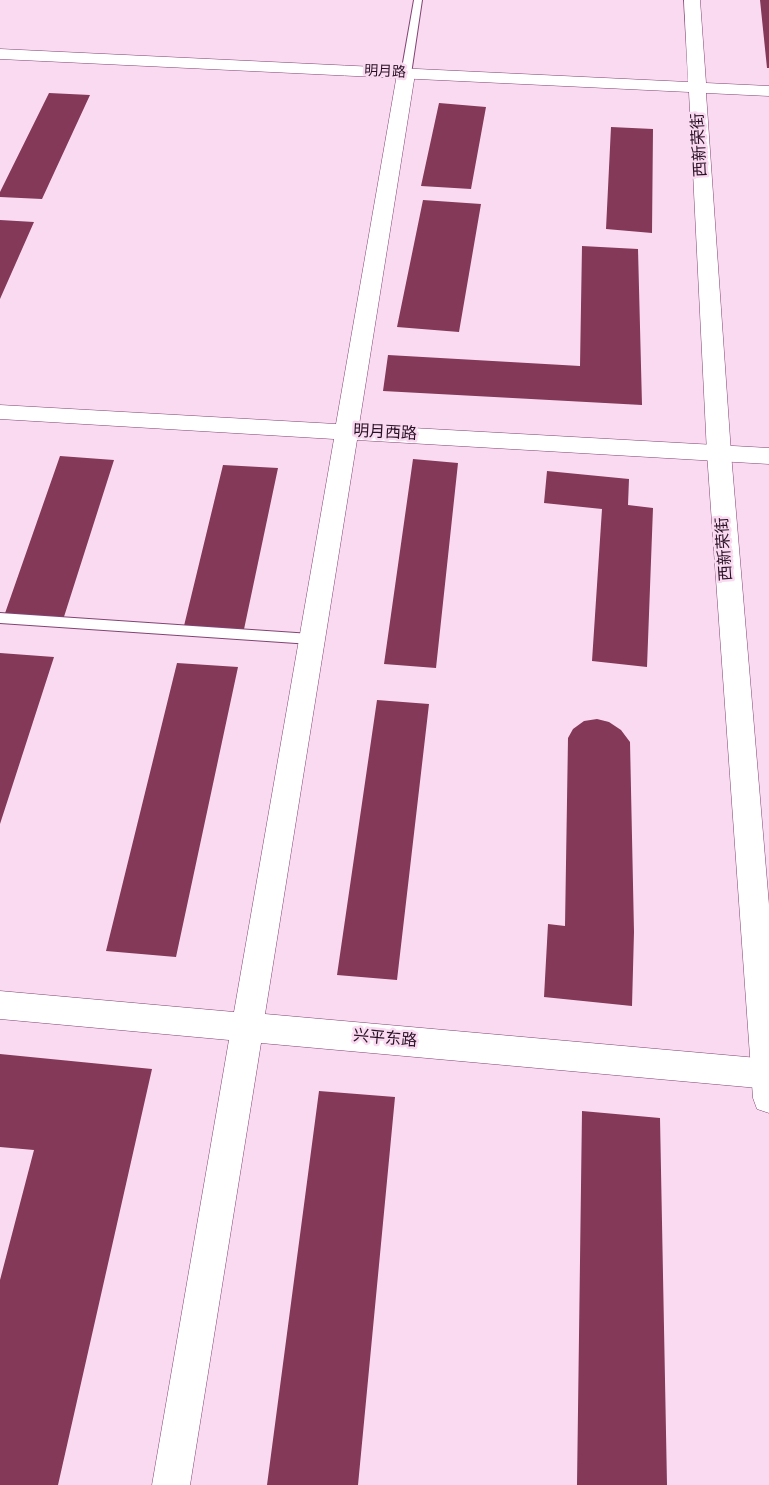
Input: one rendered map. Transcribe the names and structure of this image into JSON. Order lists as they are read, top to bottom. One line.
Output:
{"streets":{"street":["明月路","西新荣街","明月西路","兴平东路"]},"crossings":[["明月路","西新荣街"],["西新荣街","明月西路"],["西新荣街","兴平东路"]]}
